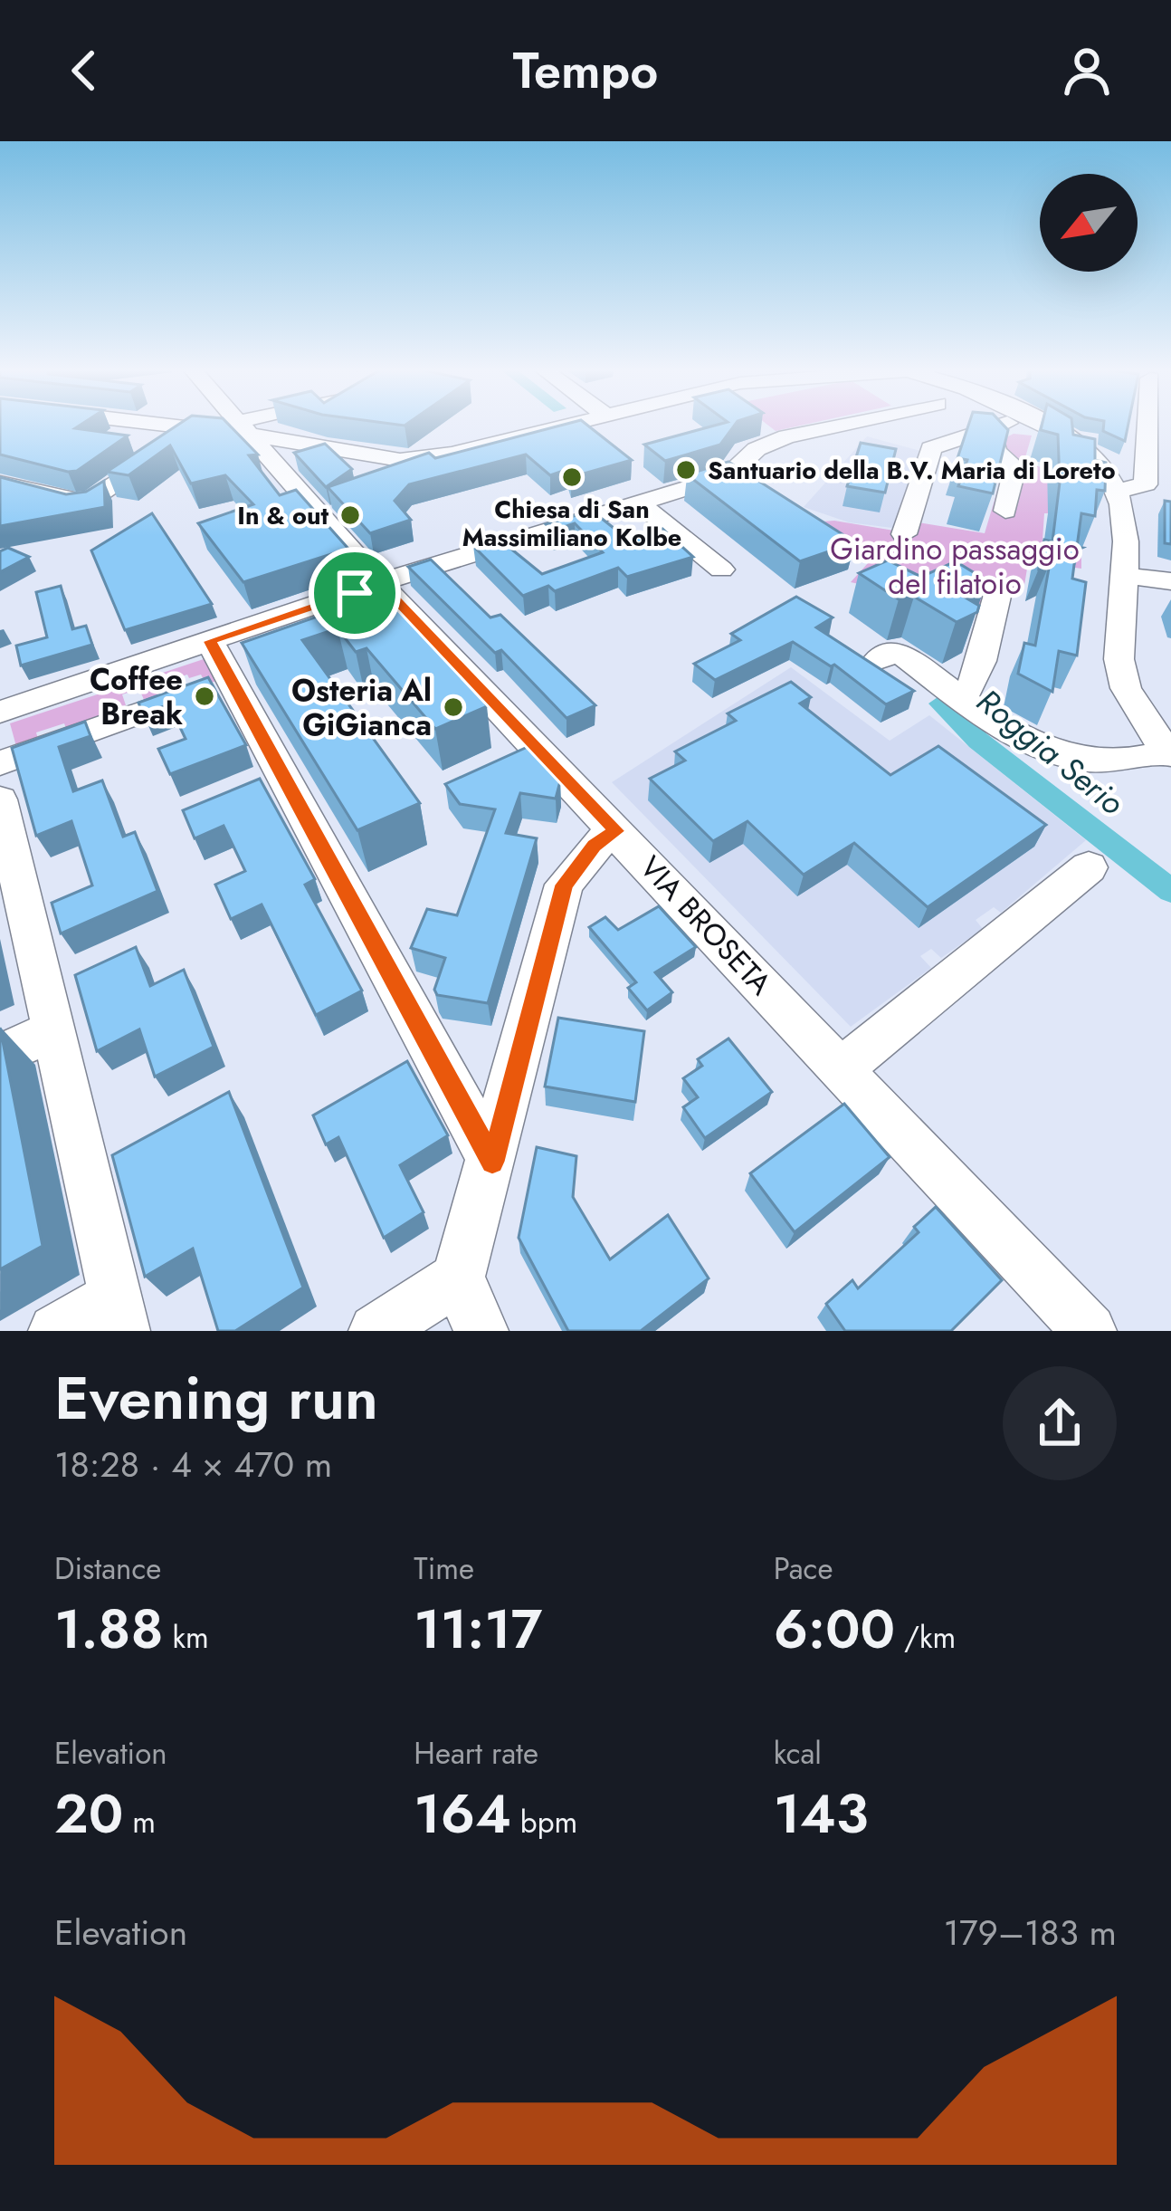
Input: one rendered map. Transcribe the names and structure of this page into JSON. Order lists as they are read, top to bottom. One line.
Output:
{"streets":{"street":["VIA BROSETA"]},"water":["Roggia Serio"],"parks":["Giardino passaggio del filatoio"],"places":["Santuario della B.V. Maria di Loreto","Chiesa di San Massimiliano Kolbe","In & out","Coffee Break","Osteria Al GiGianca"],"north":"bottom left","page":{"header":"Tempo","heading":["Evening run","18:28 · 4 × 470 m"],"stats":[["Distance","1.88 km"],["Time","11:17"],["Pace","6:00 /km"],["Elevation","20 m"],["Heart rate","164 bpm"],["kcal","143"]],"chart":["Elevation","179–183 m"]}}
